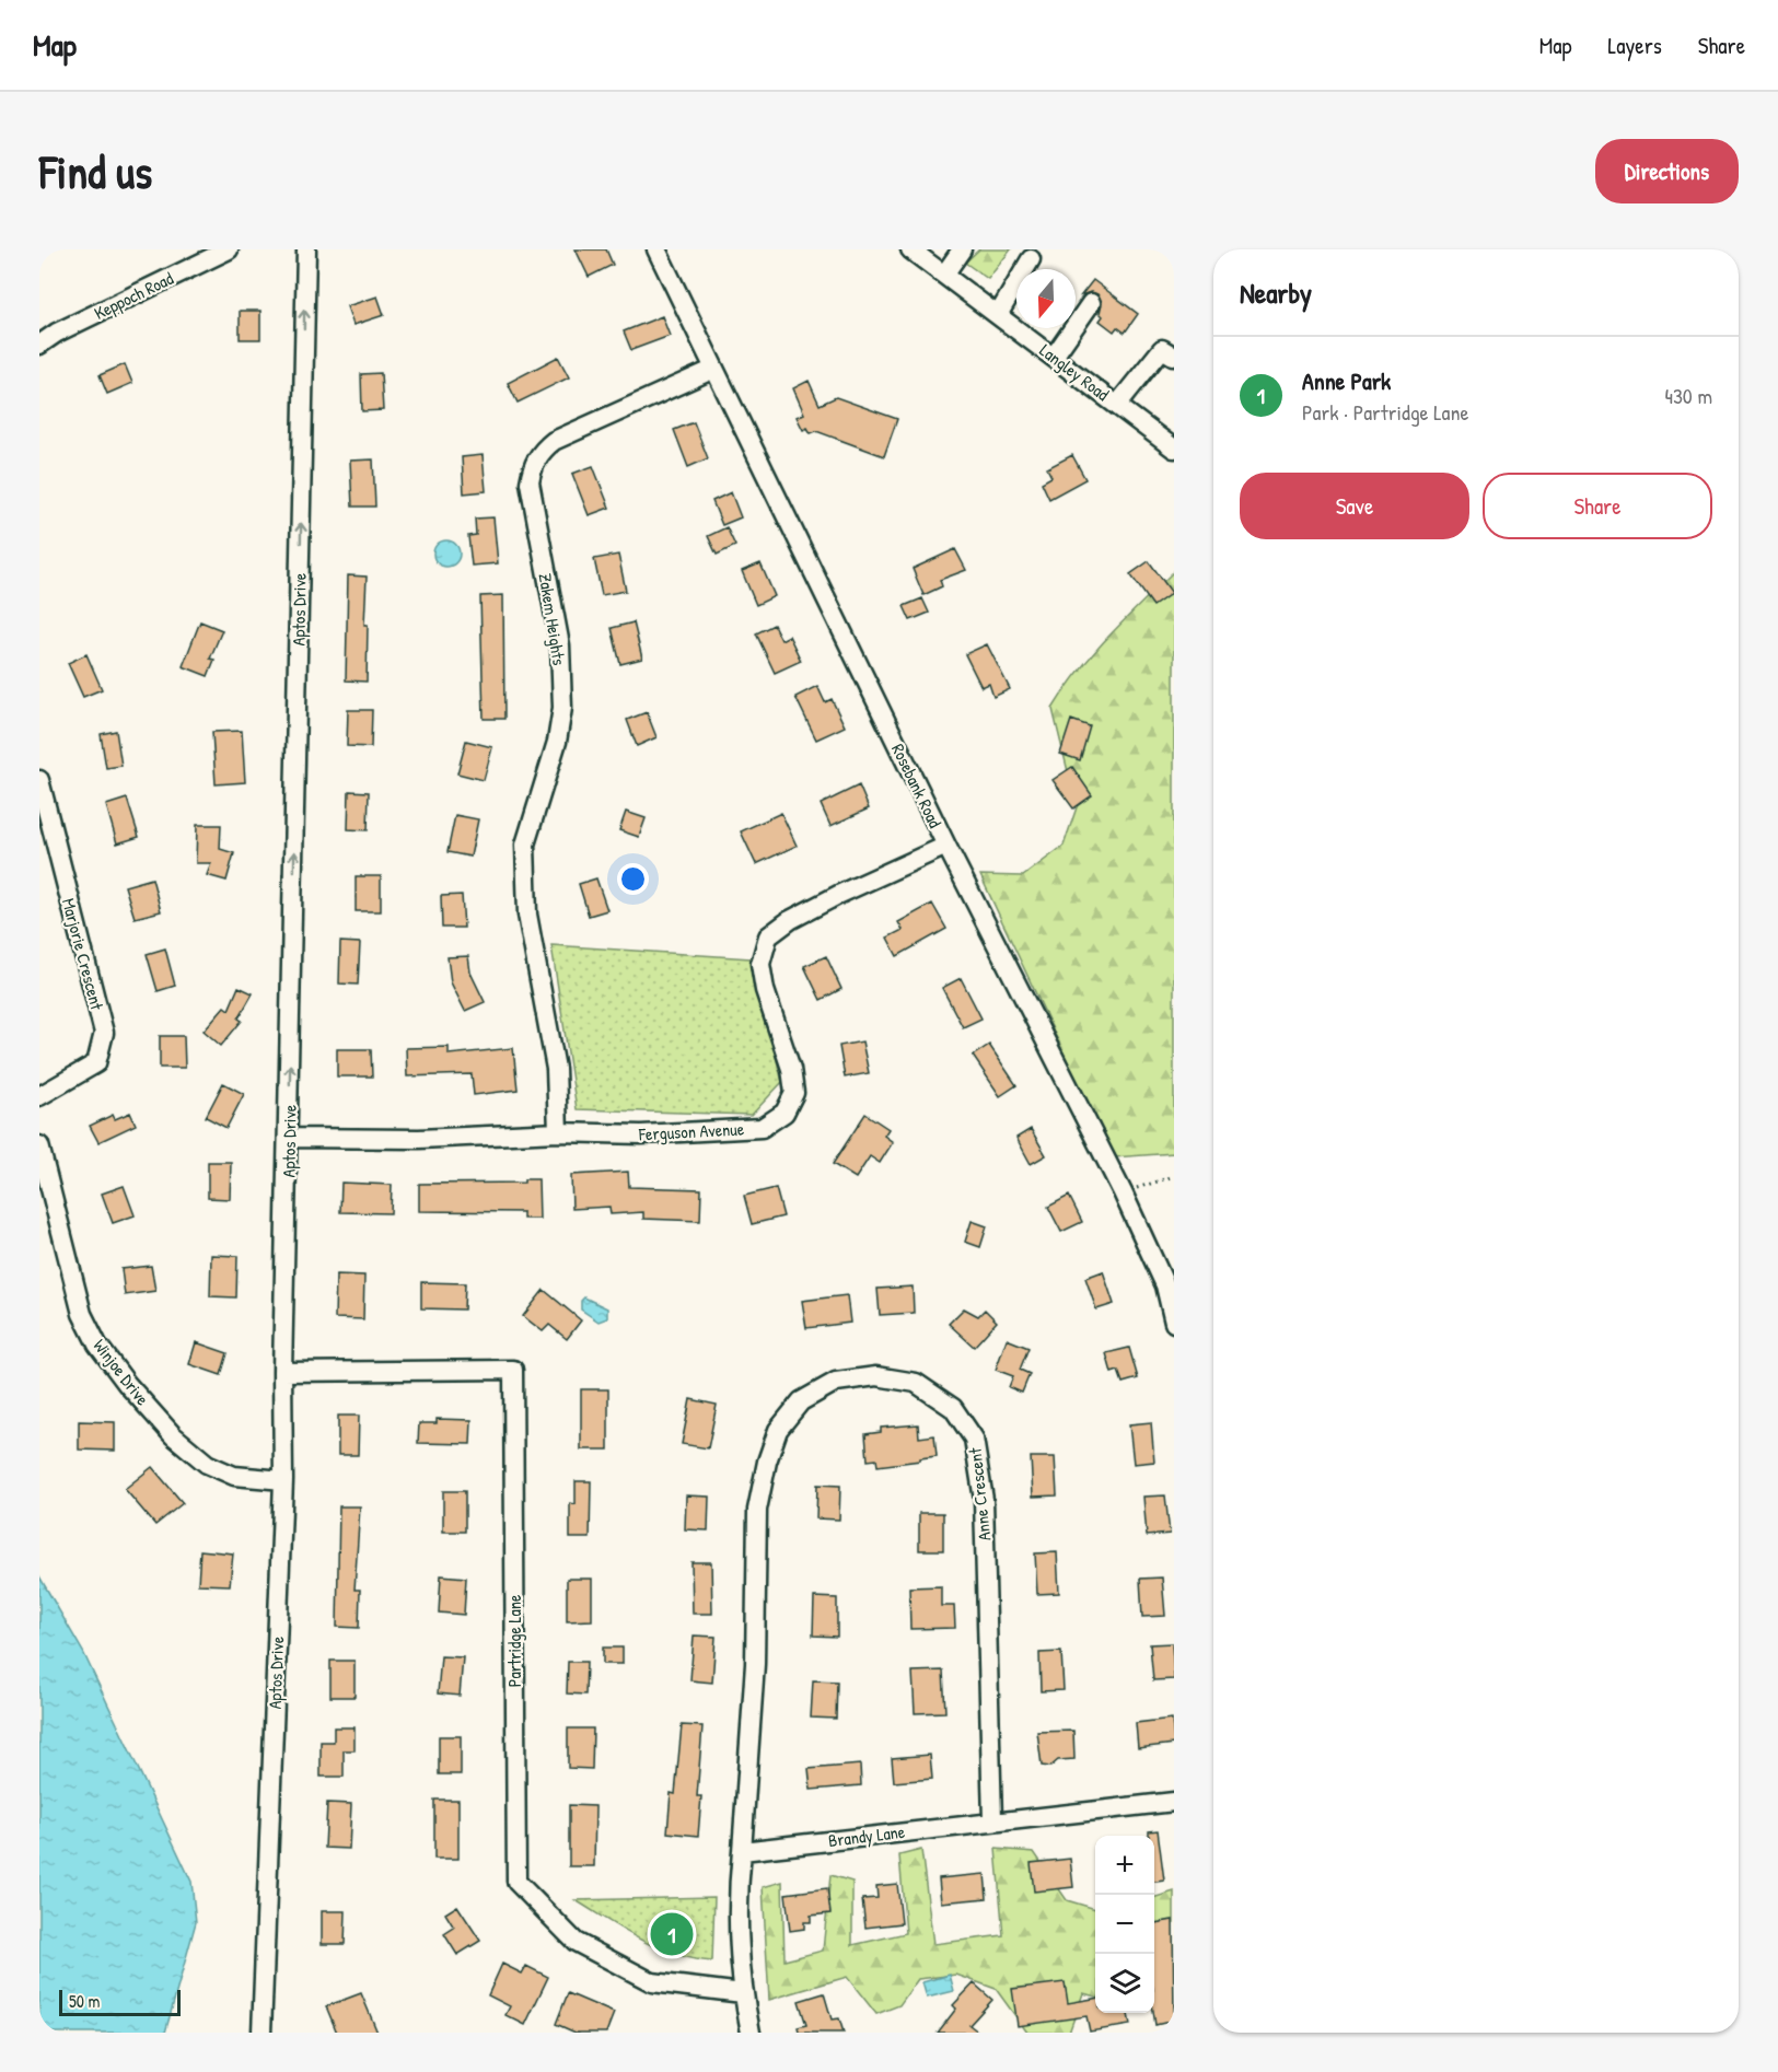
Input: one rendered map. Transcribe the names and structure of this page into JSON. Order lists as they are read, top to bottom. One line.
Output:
{"streets":{"street":["Keppoch Road","Langley Road","Aptos Drive","Zakem Heights","Rosebank Road","Marjorie Crescent","Ferguson Avenue","Winjoe Drive","Anne Crescent","Partridge Lane","Brandy Lane"]},"crossings":[["Aptos Drive","Ferguson Avenue"],["Aptos Drive","Winjoe Drive"],["Aptos Drive","Partridge Lane"],["Zakem Heights","Rosebank Road"],["Zakem Heights","Ferguson Avenue"],["Rosebank Road","Ferguson Avenue"],["Anne Crescent","Brandy Lane"]],"one_way":["Aptos Drive"],"scale_bar":"50 m","north":"bottom","page":{"header":"Map","nav":["Map","Layers","Share"],"buttons":["Directions",["Save","Share"]],"title":"Find us","heading":"Nearby","list":[{"mark":"1","name":"Anne Park","note":"Park · Partridge Lane","value":"430 m"}],"map_buttons":["+","−"],"pins":"1","scale":"50 m"}}
